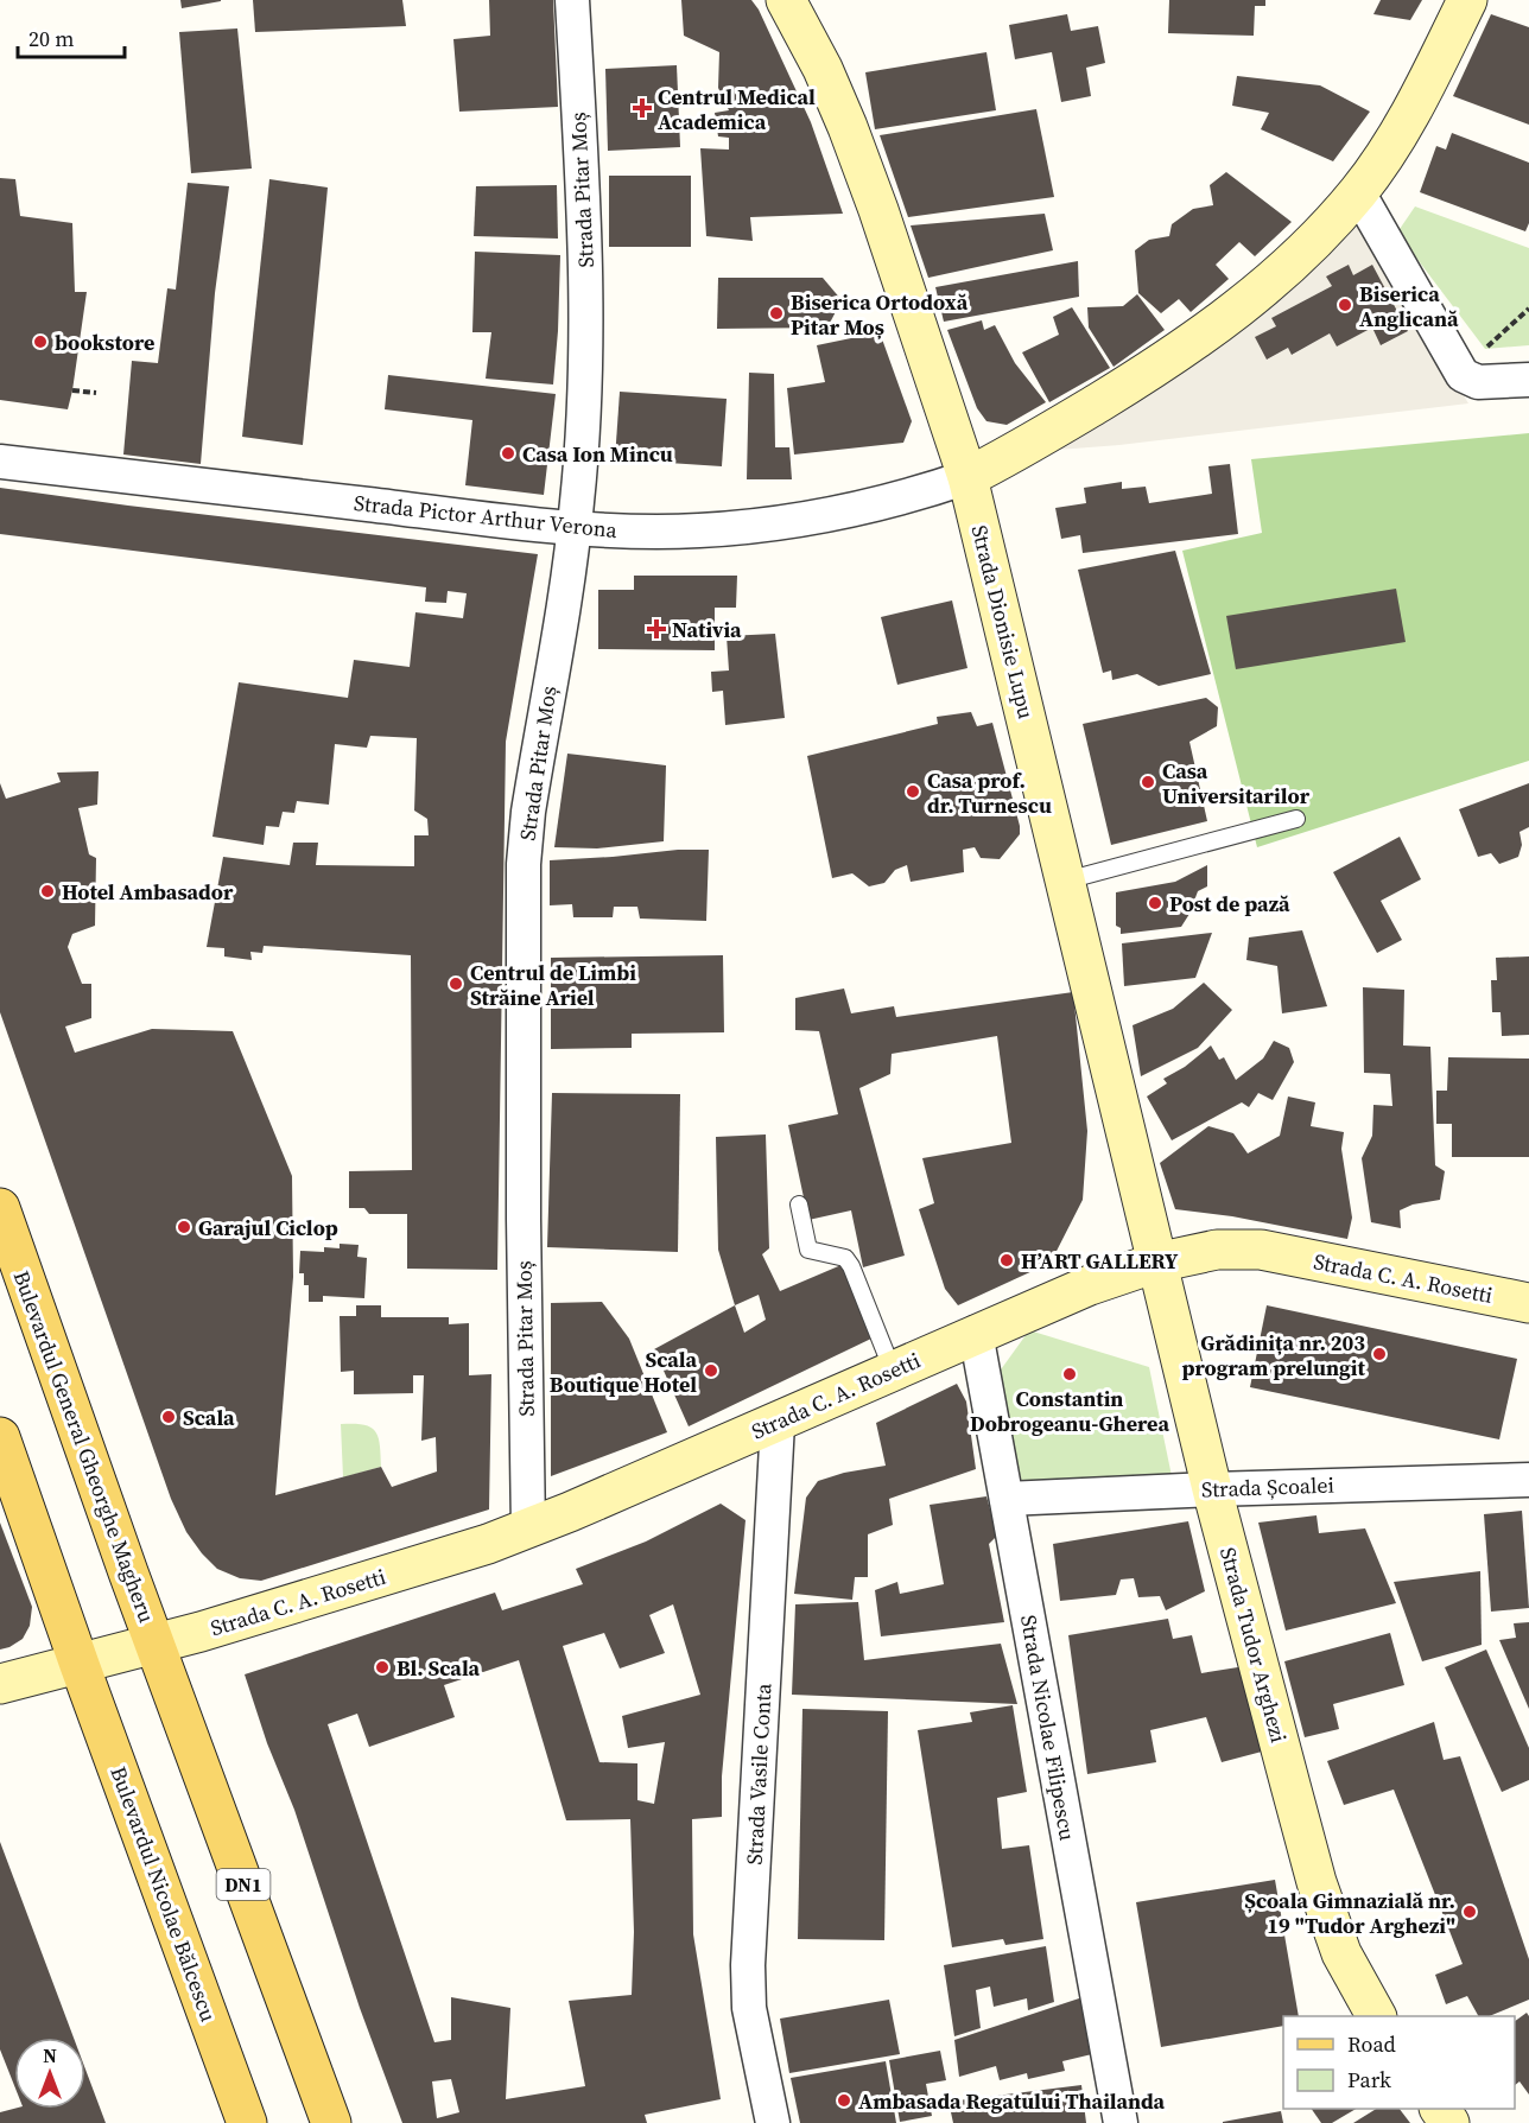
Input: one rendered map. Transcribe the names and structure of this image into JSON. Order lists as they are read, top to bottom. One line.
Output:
{"streets":{"main road":["Bulevardul General Gheorghe Magheru","DN1","Bulevardul Nicolae Bălcescu"],"street":["Strada Pitar Moș","Strada Pictor Arthur Verona","Strada Dionisie Lupu","Strada C. A. Rosetti","Strada Școalei","Strada Tudor Arghezi","Strada Nicolae Filipescu","Strada Vasile Conta"]},"crossings":[["Strada Pitar Moș","Strada Pictor Arthur Verona"],["Strada Pitar Moș","Strada C. A. Rosetti"],["Strada Pictor Arthur Verona","Strada Dionisie Lupu"],["Strada Dionisie Lupu","Strada C. A. Rosetti"],["Strada Dionisie Lupu","Strada Tudor Arghezi"],["Strada C. A. Rosetti","Bulevardul General Gheorghe Magheru"],["Strada C. A. Rosetti","Strada Tudor Arghezi"],["Strada C. A. Rosetti","Strada Nicolae Filipescu"],["Strada C. A. Rosetti","Strada Vasile Conta"],["Strada C. A. Rosetti","DN1"],["Strada C. A. Rosetti","Bulevardul Nicolae Bălcescu"],["Bulevardul General Gheorghe Magheru","DN1"],["Strada Școalei","Strada Tudor Arghezi"],["Strada Școalei","Strada Nicolae Filipescu"]],"places":{"health":["Centrul Medical Academica","Nativia"],"other":["Biserica Anglicană","Biserica Ortodoxă Pitar Moș","bookstore","Casa Ion Mincu","Casa Universitarilor","Casa prof. dr. Turnescu","Hotel Ambasador","Post de pază","Centrul de Limbi Străine Ariel","Garajul Ciclop","H’ART GALLERY","Grădinița nr. 203 program prelungit","Scala Boutique Hotel","Constantin Dobrogeanu-Gherea","Scala","Bl. Scala","Școala Gimnazială nr. 19 \"Tudor Arghezi\"","Ambasada Regatului Thailanda"]},"legend":["Road","Park"],"scale_bar":"20 m","north":"top"}
